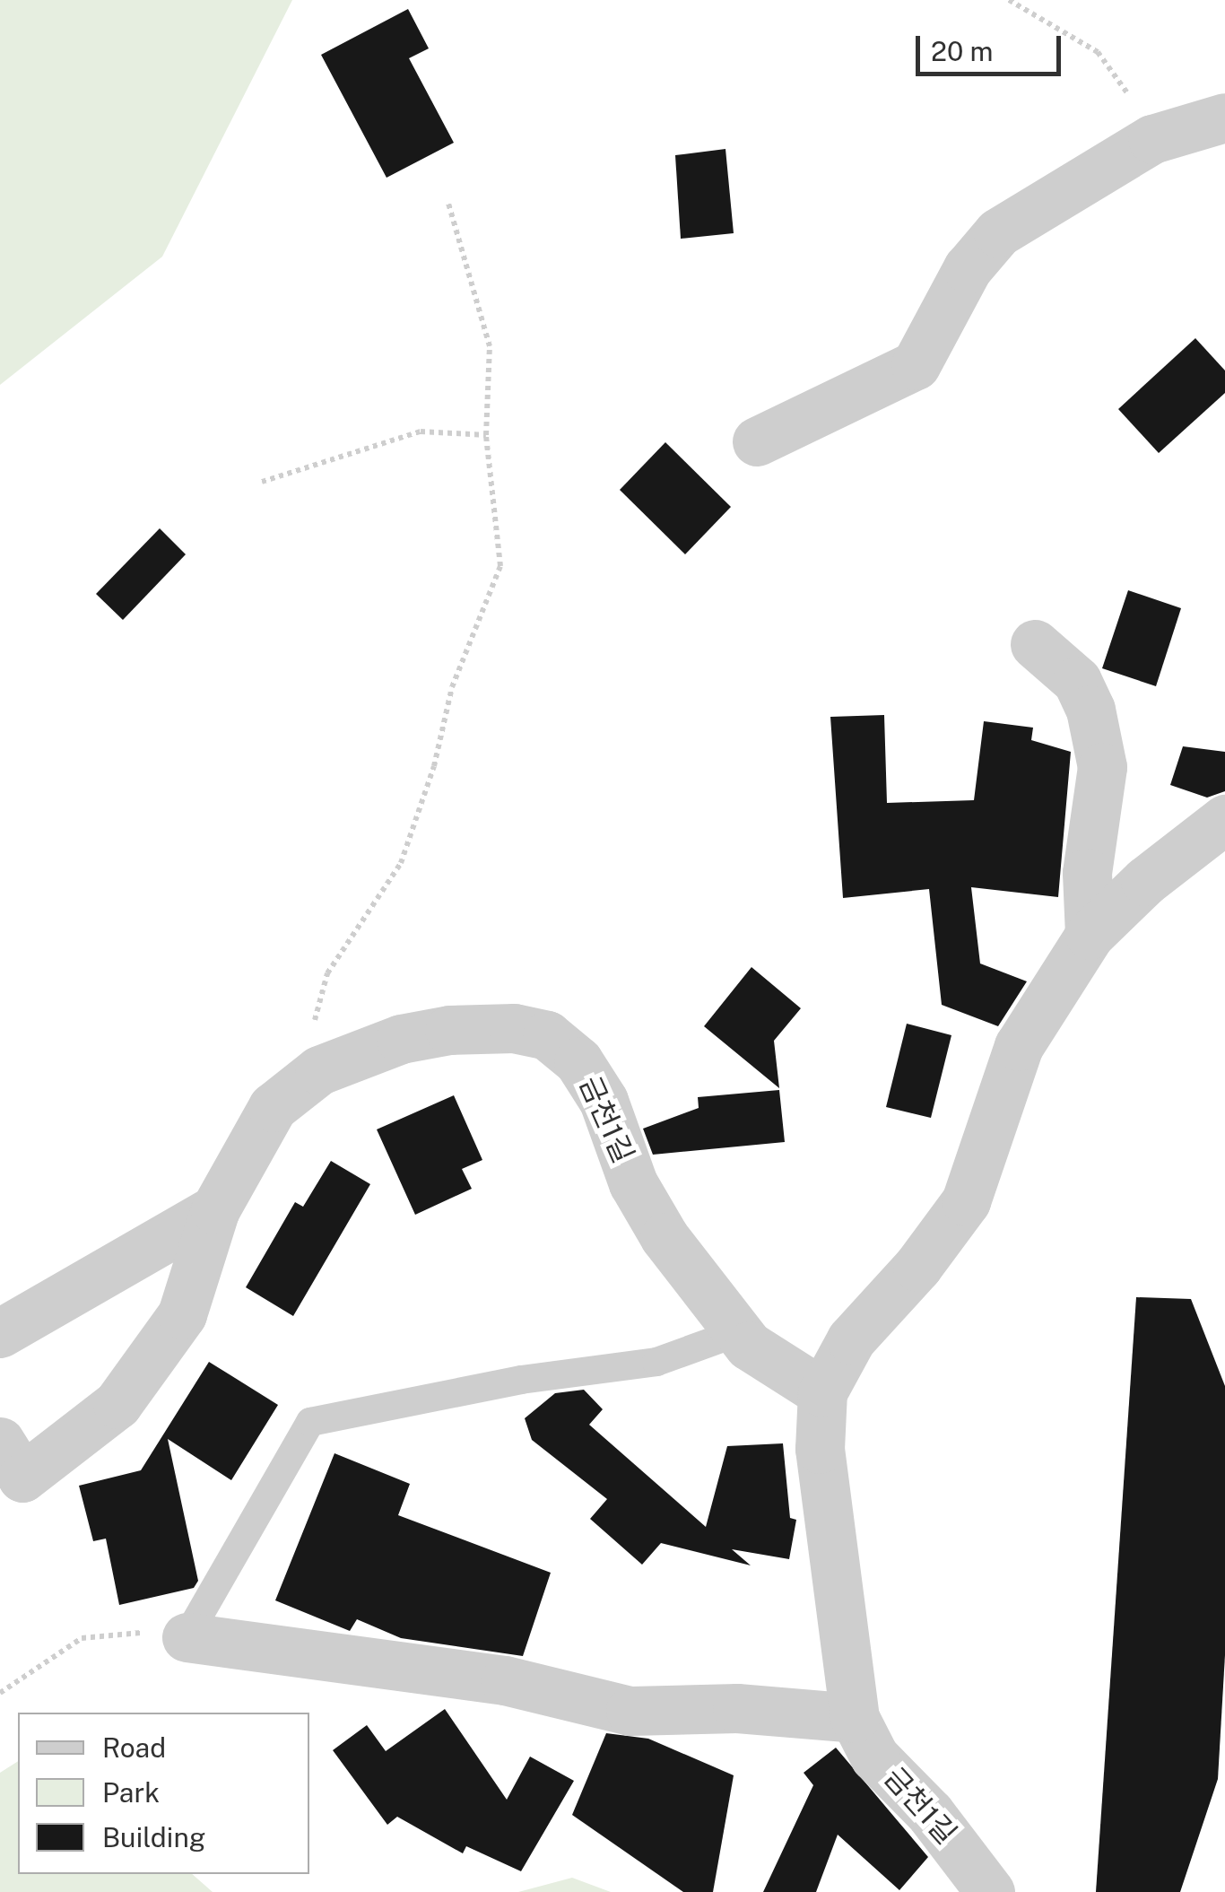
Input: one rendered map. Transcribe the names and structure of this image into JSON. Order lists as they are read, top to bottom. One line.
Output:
{"streets":{"street":["금천1길"]},"legend":["Road","Park","Building"],"scale_bar":"20 m"}
